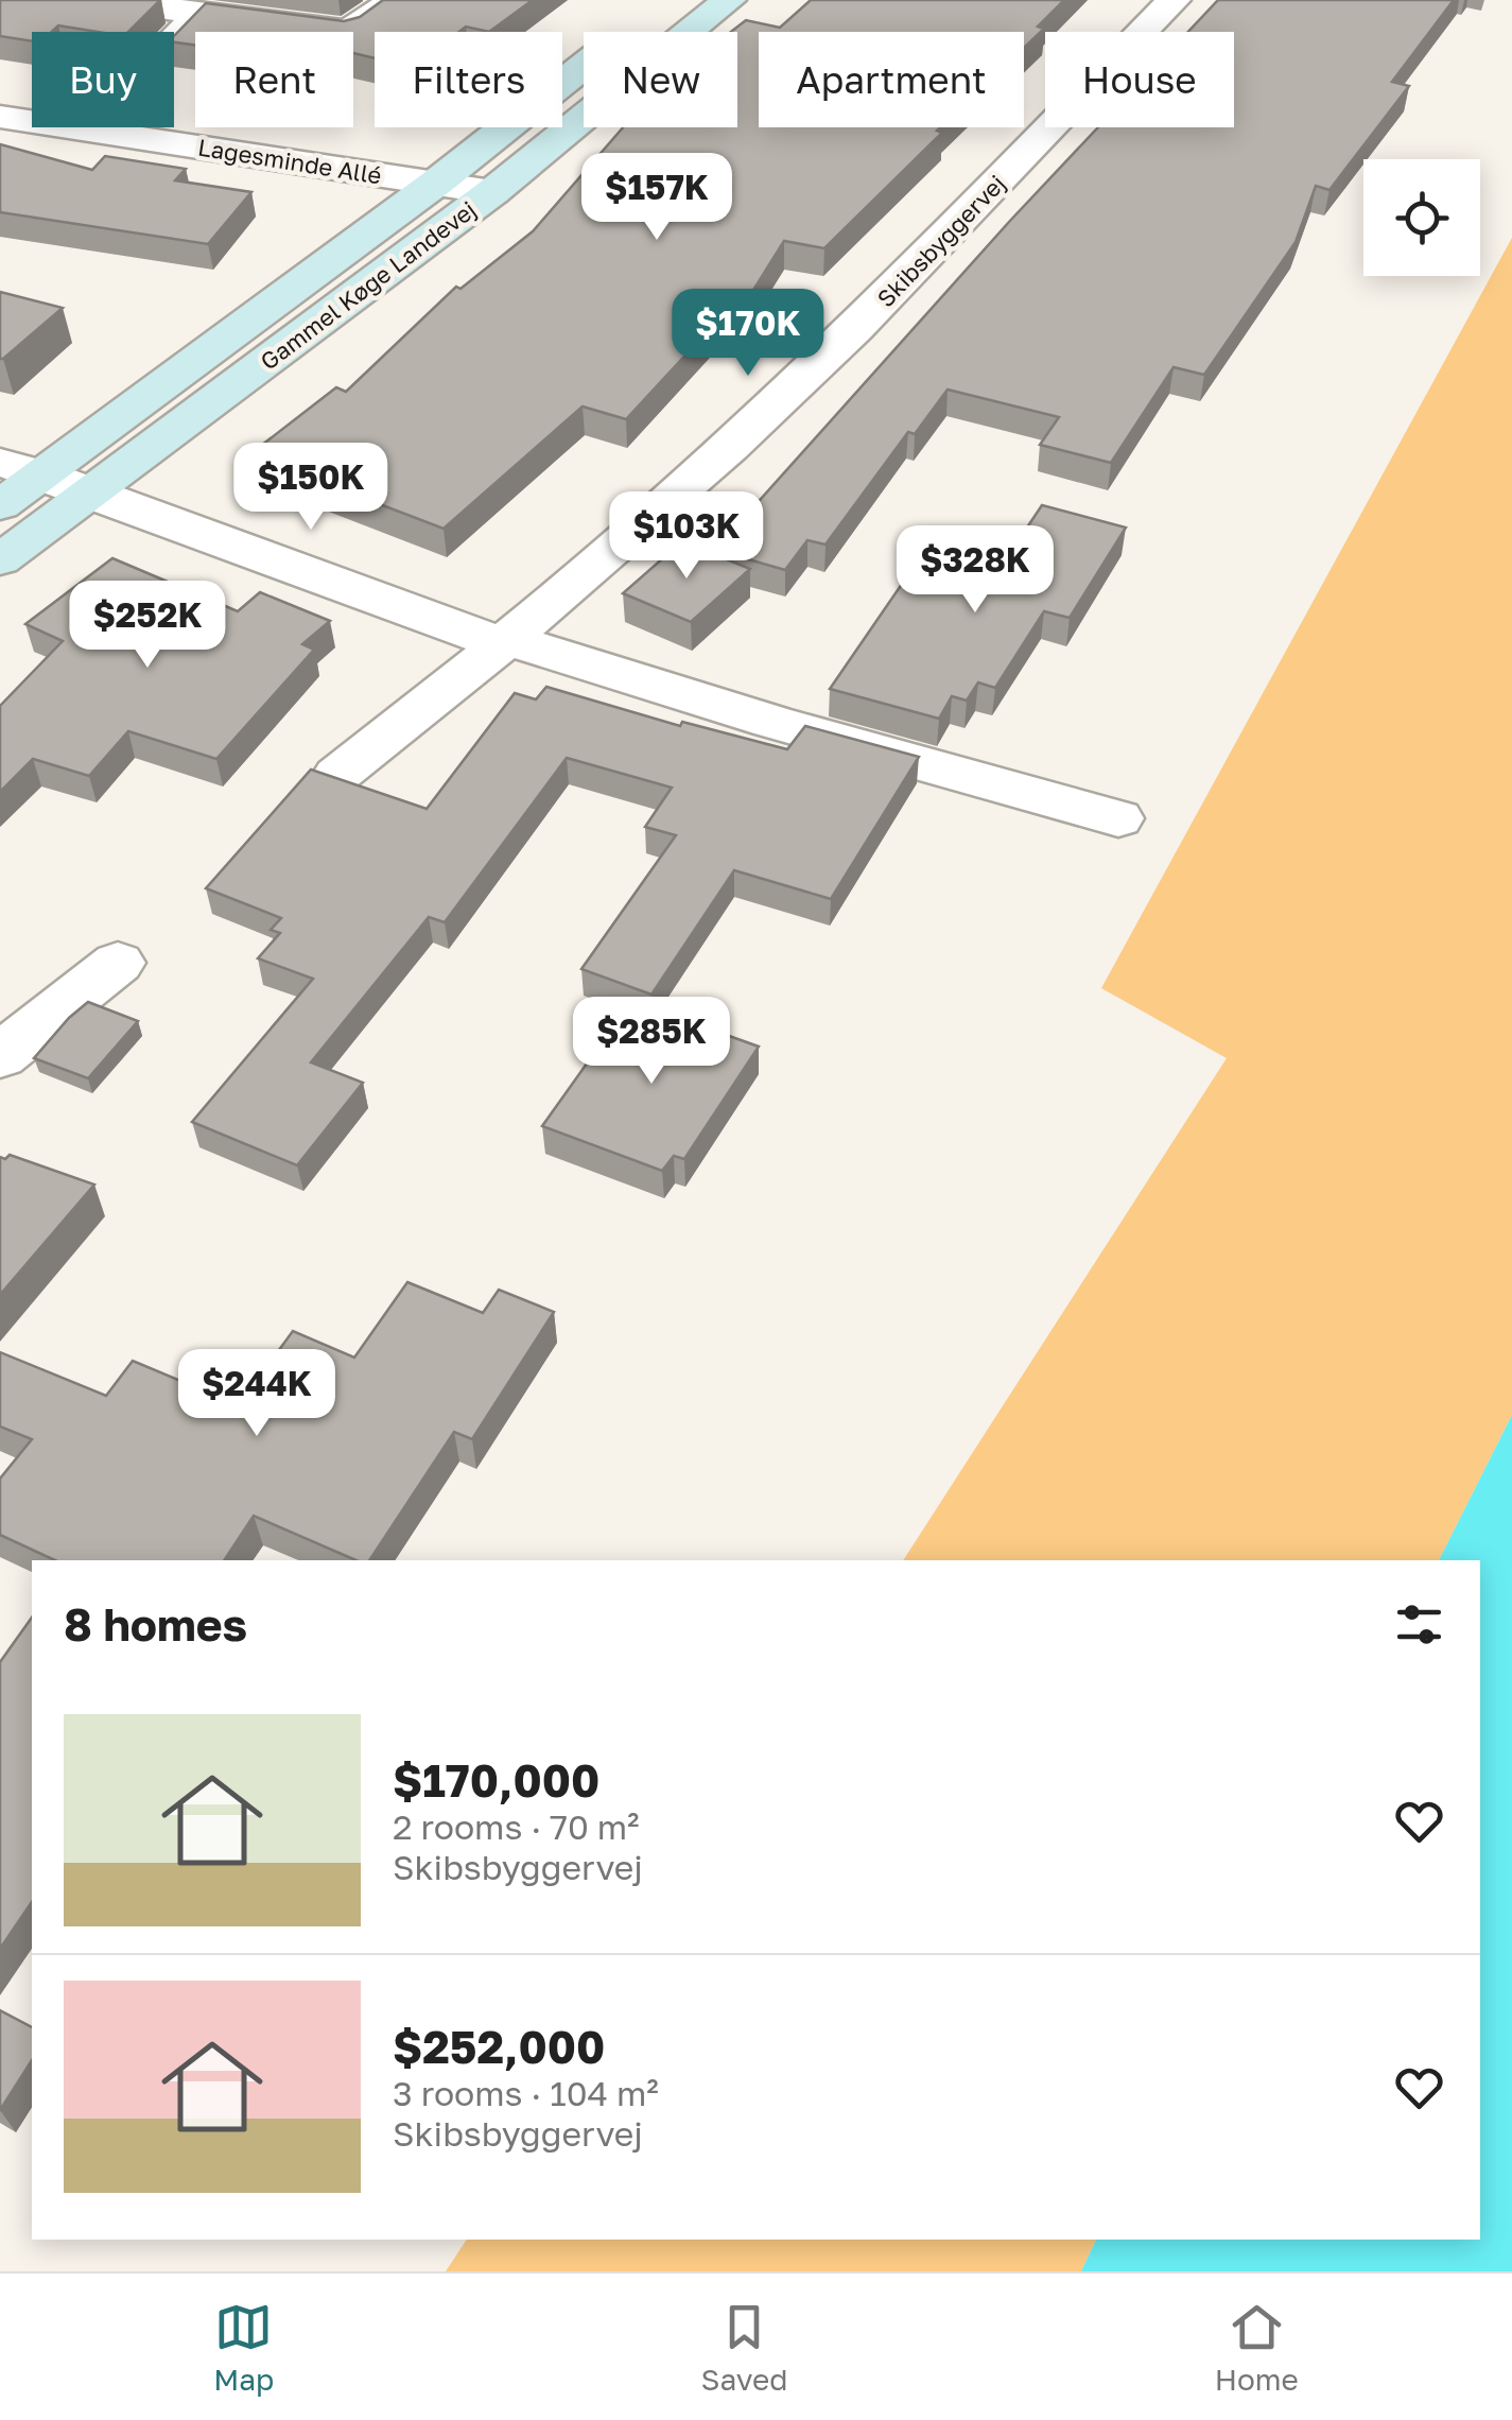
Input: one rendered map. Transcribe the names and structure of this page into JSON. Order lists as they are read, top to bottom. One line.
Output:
{"streets":{"main road":["Gammel Køge Landevej"],"street":["Lagesminde Allé","Skibsbyggervej"]},"crossings":[["Lagesminde Allé","Gammel Køge Landevej"]],"page":{"chip":["Buy","Rent","Filters","New","Apartment","House"],"price":["$157K","$170K","$150K","$103K","$328K","$252K","$285K","$244K"],"heading":"8 homes","list":[{"name":"$170,000","note":"2 rooms · 70 m² · Skibsbyggervej"},{"name":"$252,000","note":"3 rooms · 104 m² · Skibsbyggervej"}],"tabs":["Map","Saved","Home"]}}
